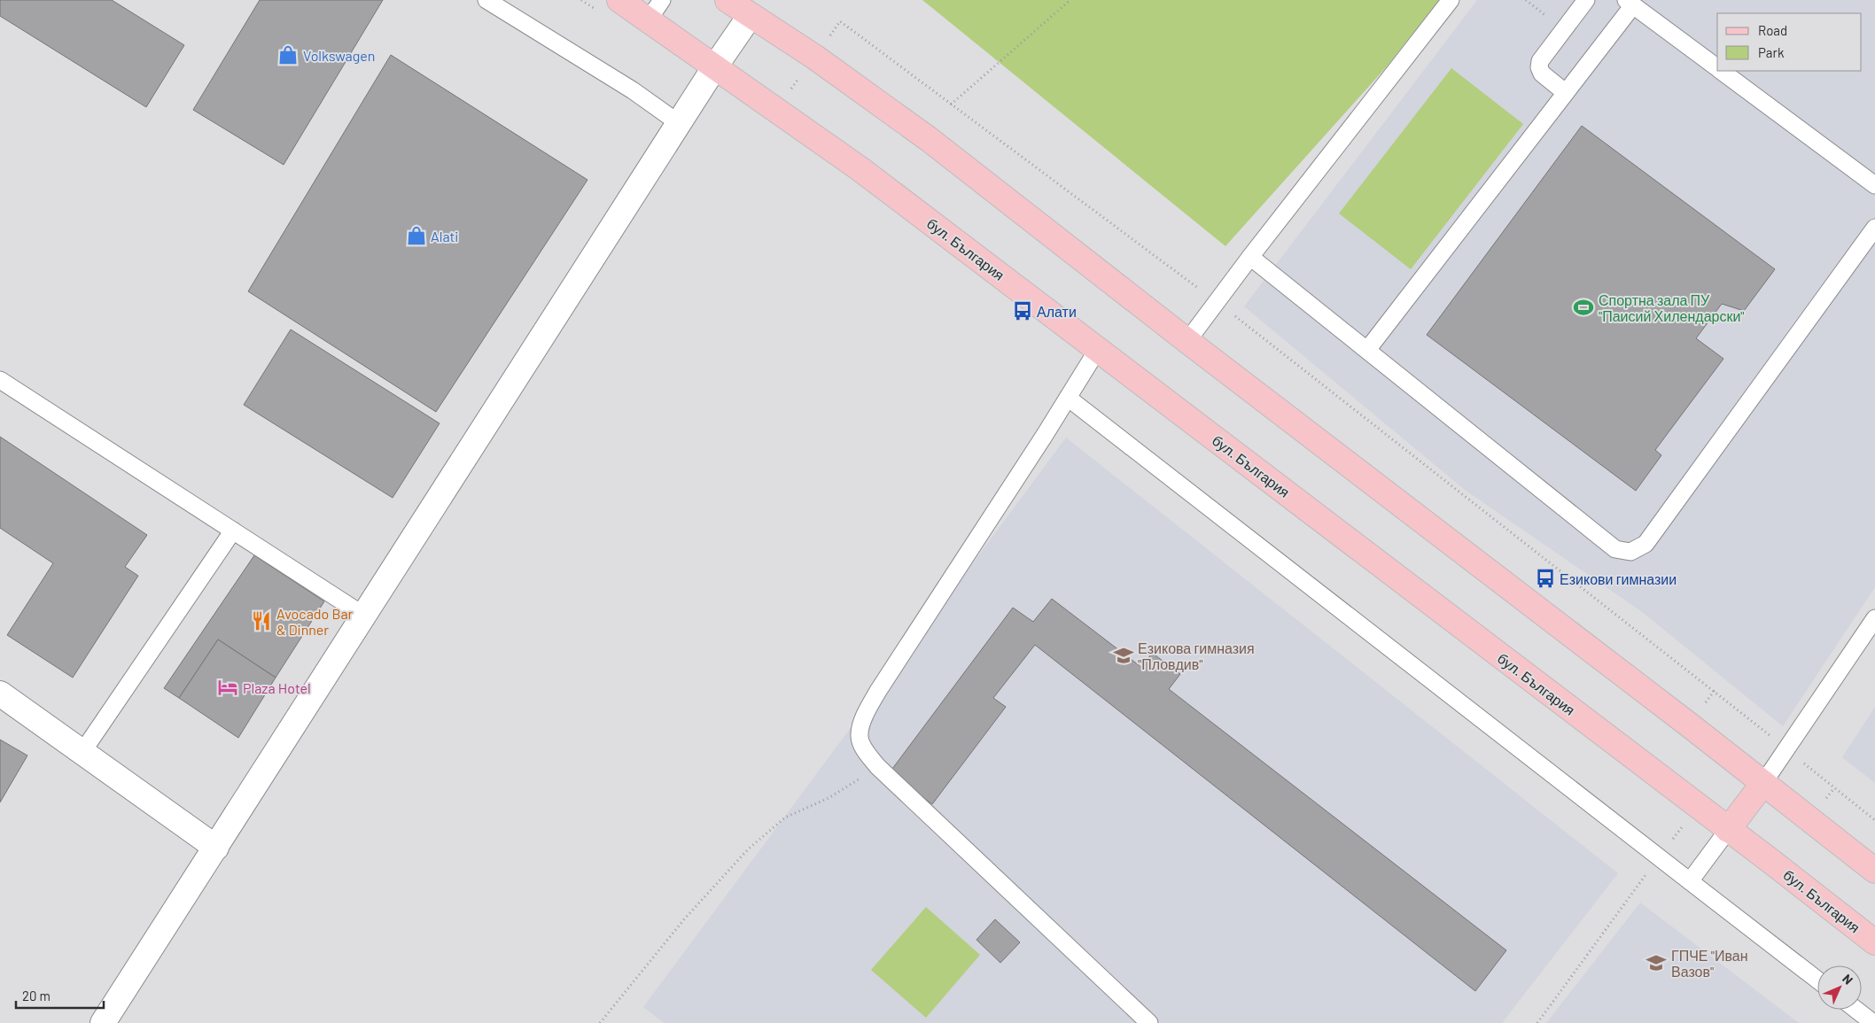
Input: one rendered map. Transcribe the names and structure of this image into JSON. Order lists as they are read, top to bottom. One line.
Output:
{"streets":{"main road":["бул. България"]},"places":{"shop":["Volkswagen","Alati"],"sports":["Спортна зала ПУ \"Паисий Хилендарски\""],"bus stop":["Алати","Езикови гимназии"],"restaurant":["Avocado Bar & Dinner"],"school or university":["Езикова гимназия \"Пловдив\"","ГПЧЕ \"Иван Вазов\""],"hotel":["Plaza Hotel"]},"legend":["Road","Park"],"scale_bar":"20 m","north":"top right"}
